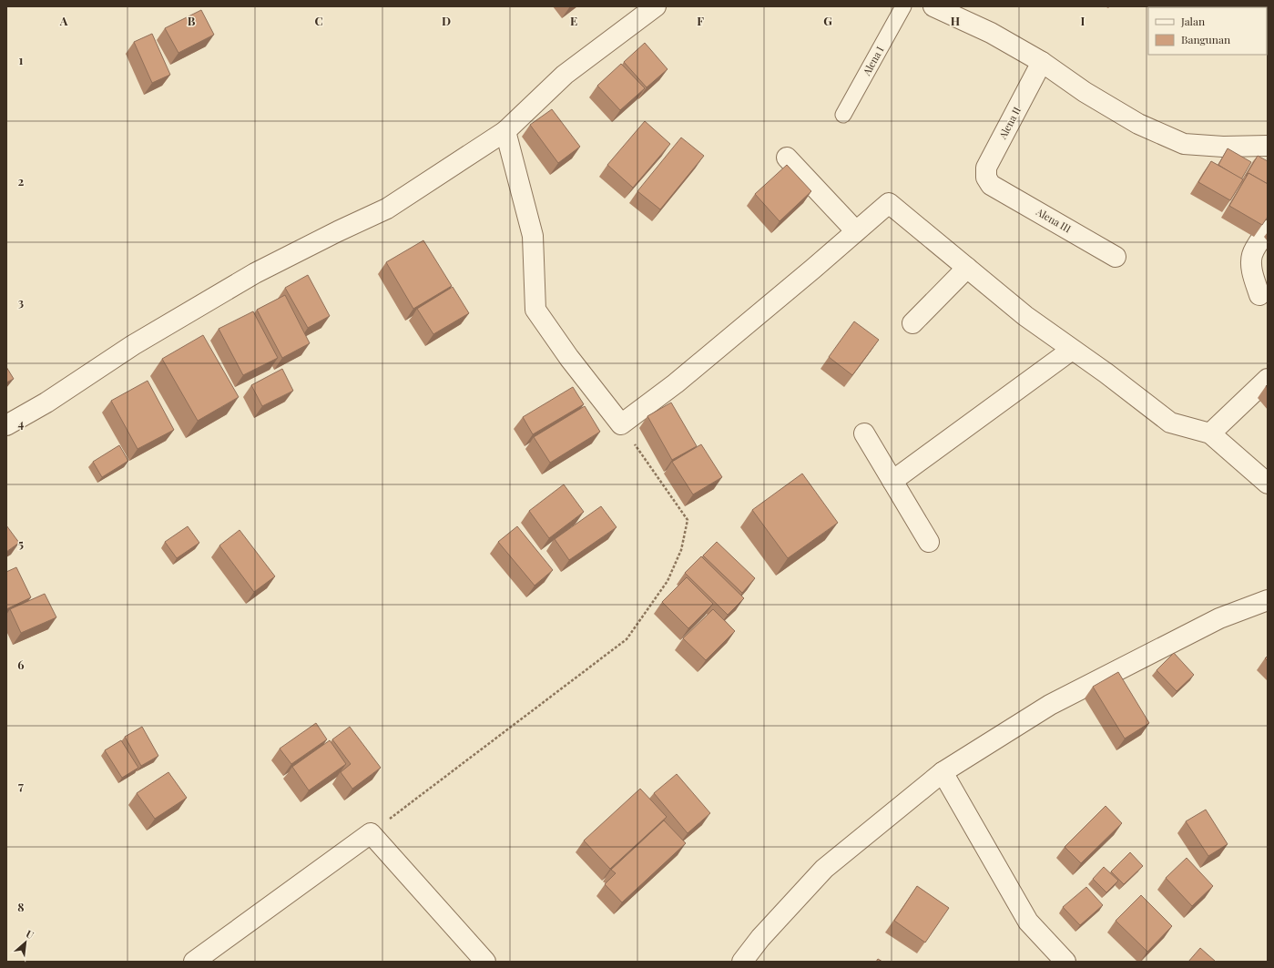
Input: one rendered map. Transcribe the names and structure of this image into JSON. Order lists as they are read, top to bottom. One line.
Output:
{"streets":{"street":["Alena II","Alena III"],"lane":["Alena I"]},"crossings":[["Alena II","Alena III"]],"legend":["Jalan","Bangunan"],"north":"top right","grid":{"columns":["A","B","C","D","E","F","G","H","I"],"rows":["1","2","3","4","5","6","7","8"]}}
